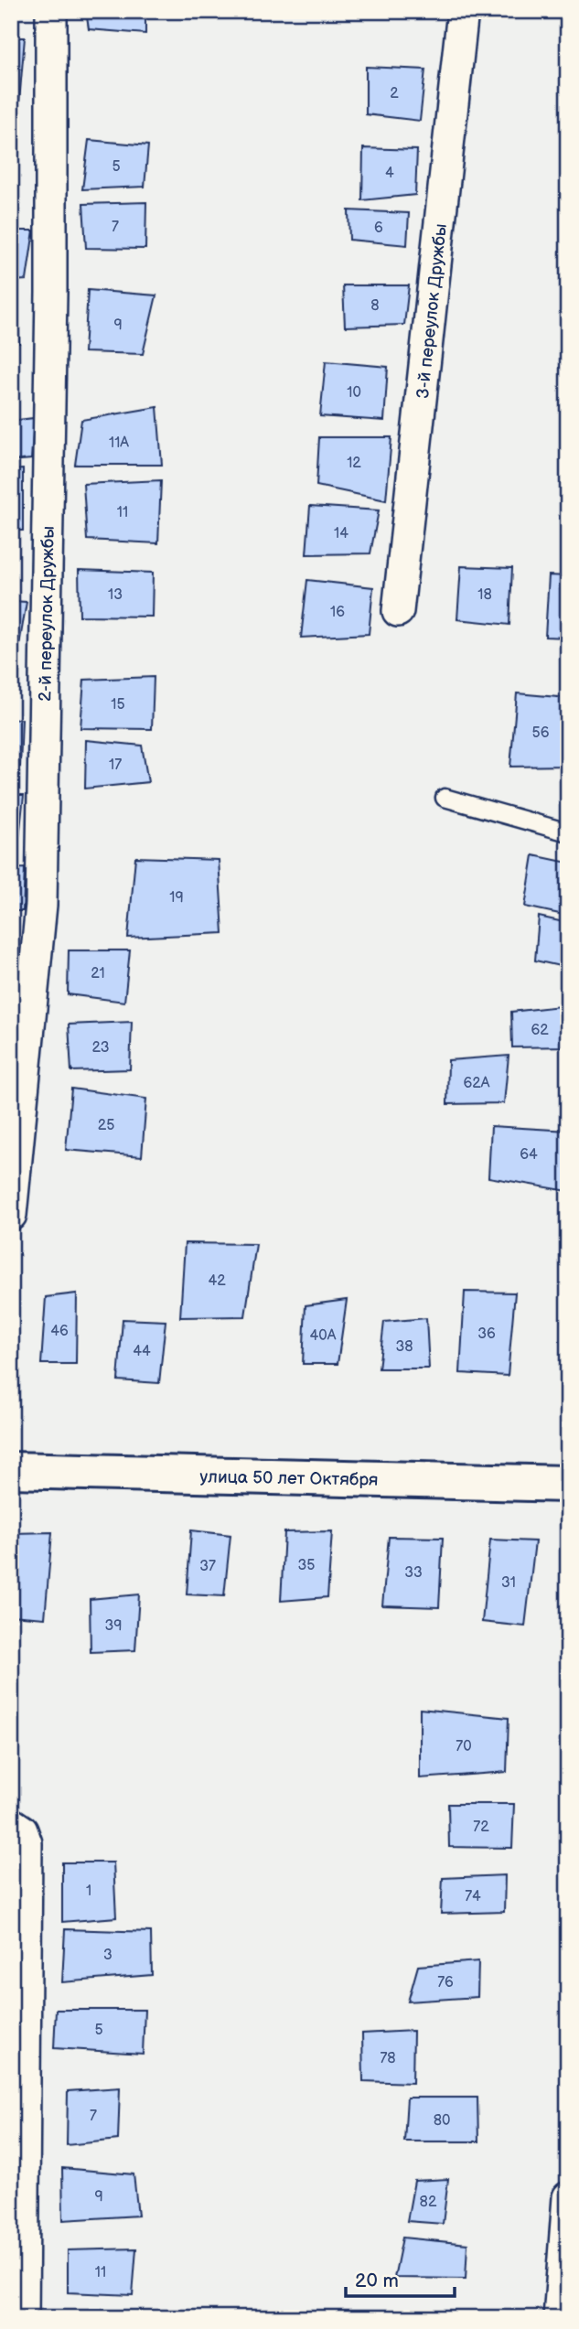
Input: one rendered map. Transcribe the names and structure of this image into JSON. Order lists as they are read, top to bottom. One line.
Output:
{"streets":{"main road":["улица 50 лет Октября"],"street":["3-й переулок Дружбы","2-й переулок Дружбы"]},"house_numbers":["2","5","4","7","6","8","9","10","11А","12","11","14","13","18","16","15","56","17","19","21","62","23","62А","25","64","42","46","36","40А","38","44","35","37","33","31","39","70","72","1","74","3","76","5","78","7","80","9","82","11"],"scale_bar":"20 m"}
